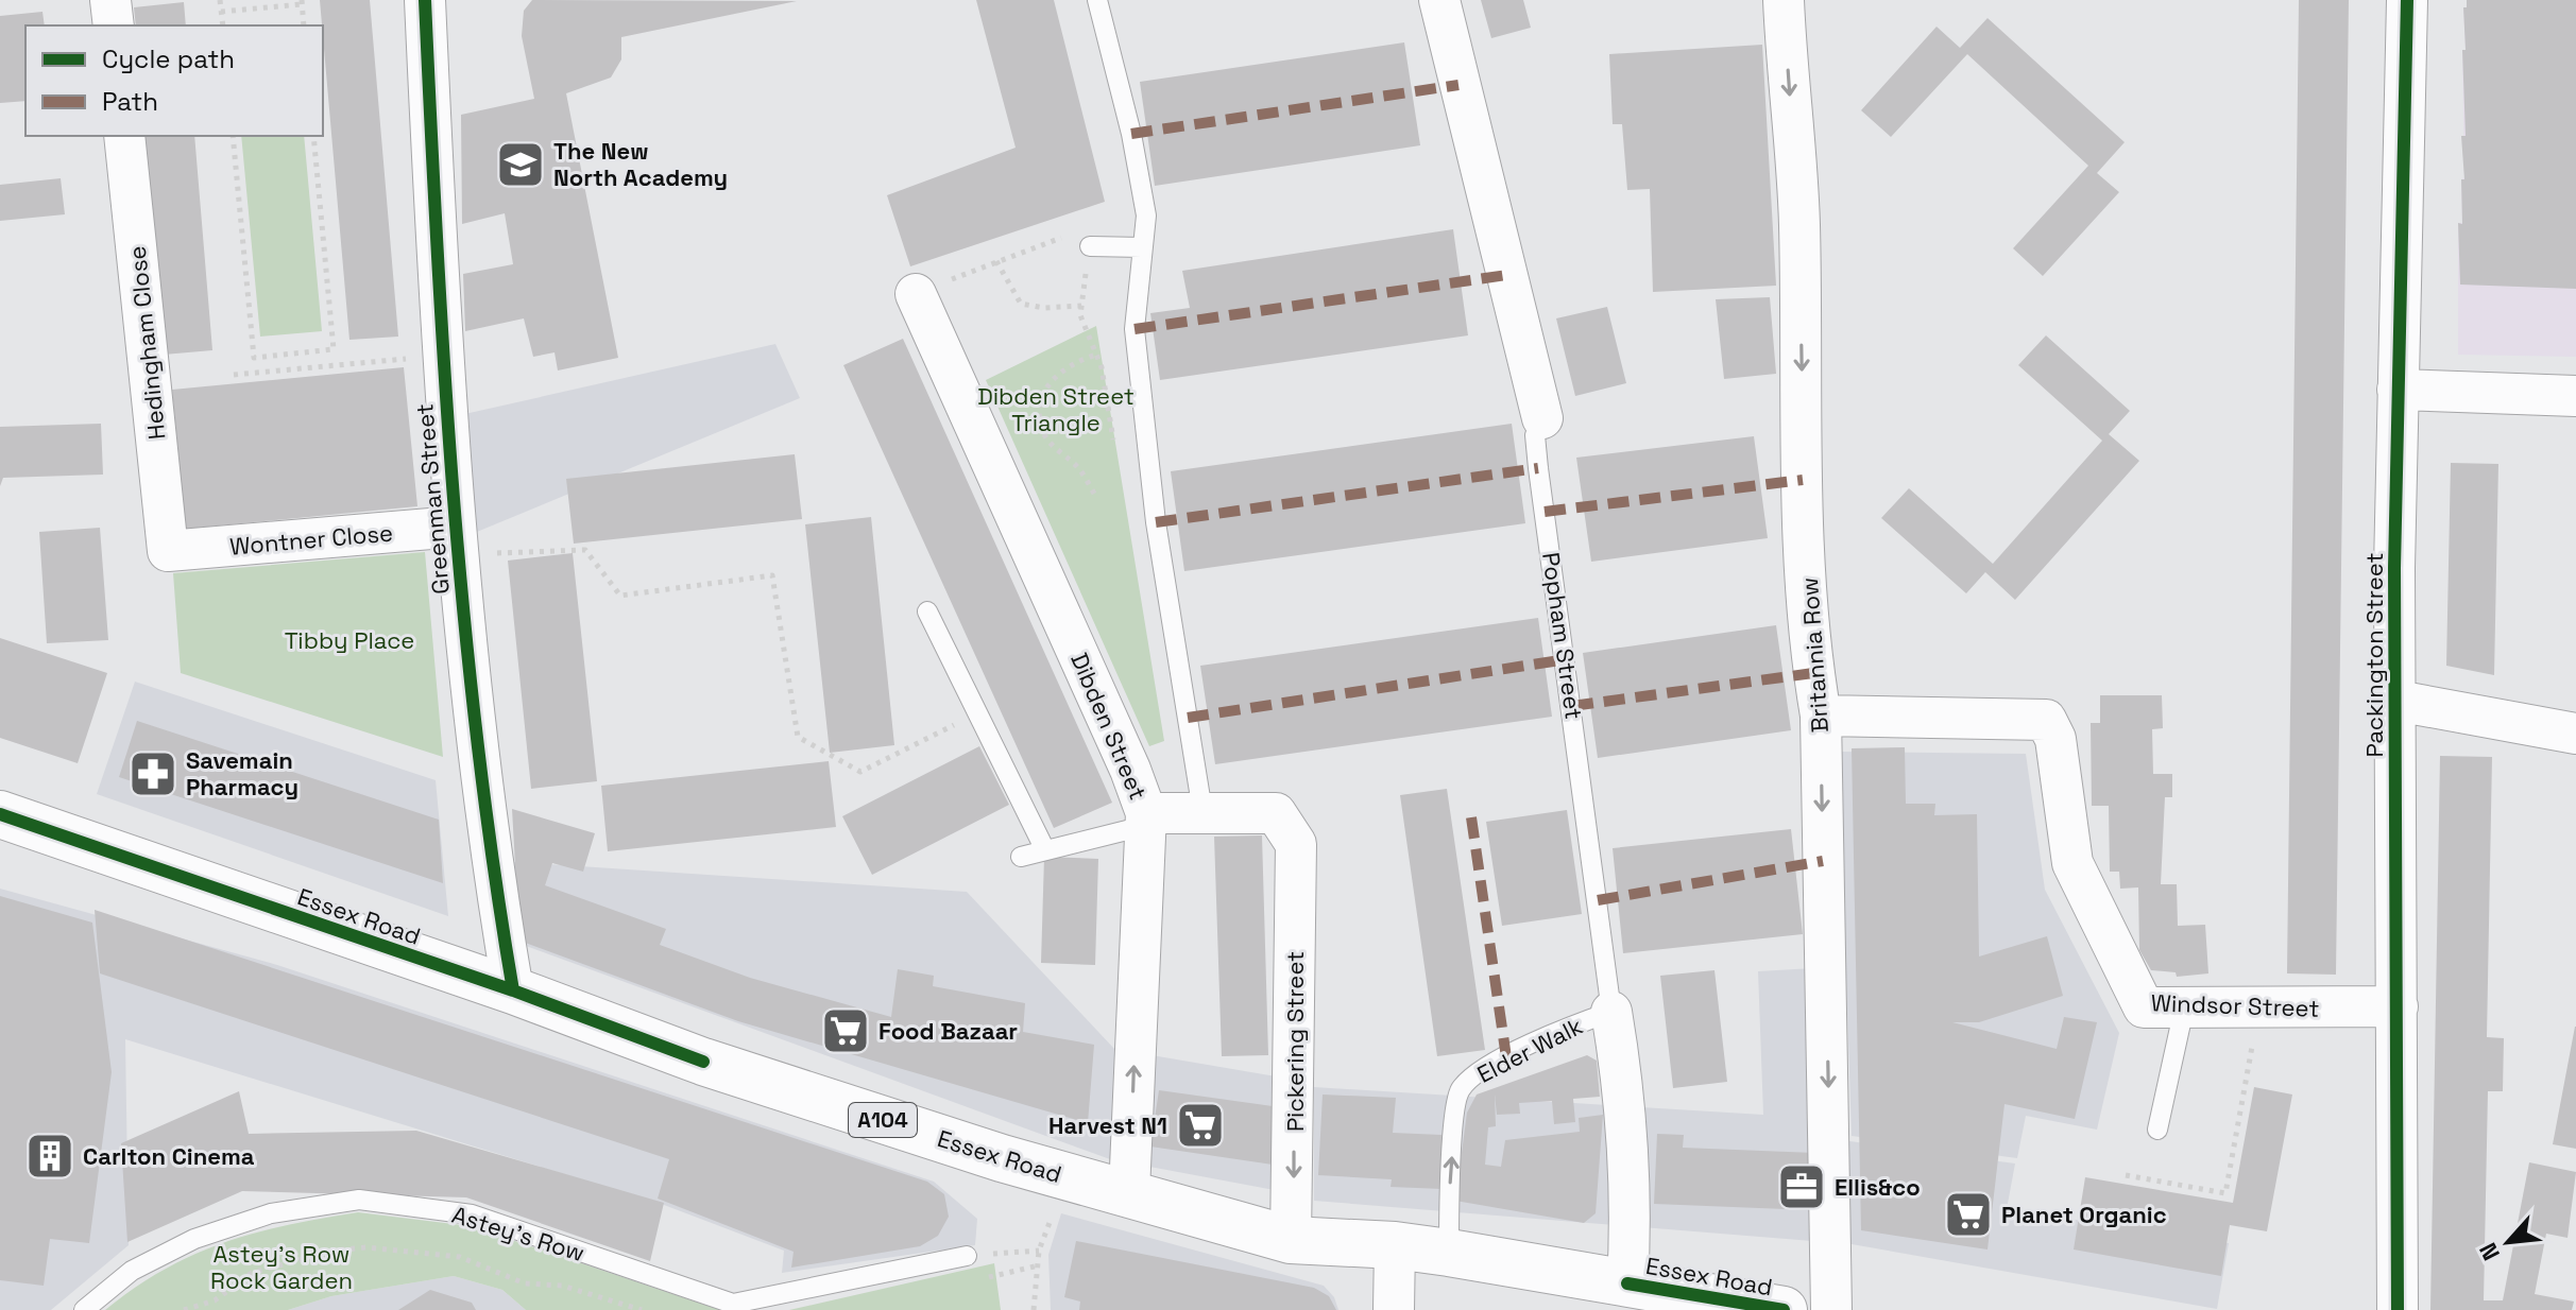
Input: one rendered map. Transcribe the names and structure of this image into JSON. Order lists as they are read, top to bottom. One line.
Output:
{"streets":{"main road":["Essex Road","A104"],"street":["Hedingham Close","Greenman Street","Wontner Close","Popham Street","Britannia Row","Packington Street","Dibden Street","Windsor Street","Pickering Street"],"lane":["Elder Walk","Astey's Row"]},"crossings":[["Hedingham Close","Wontner Close"],["Greenman Street","Wontner Close"],["Greenman Street","Essex Road"],["Popham Street","Essex Road"],["Popham Street","Elder Walk"],["Britannia Row","Windsor Street"],["Packington Street","Windsor Street"],["Dibden Street","Essex Road"],["Essex Road","Pickering Street"],["Essex Road","Elder Walk"]],"one_way":["Britannia Row","Dibden Street","Pickering Street","Elder Walk"],"parks":["Dibden Street Triangle","Tibby Place","Astey's Row Rock Garden"],"places":{"school or university":["The New North Academy"],"pharmacy":["Savemain Pharmacy"],"supermarket":["Food Bazaar","Harvest N1","Planet Organic"],"building":["Carlton Cinema"],"office":["Ellis&co"]},"legend":["Cycle path","Path"],"north":"bottom left"}
